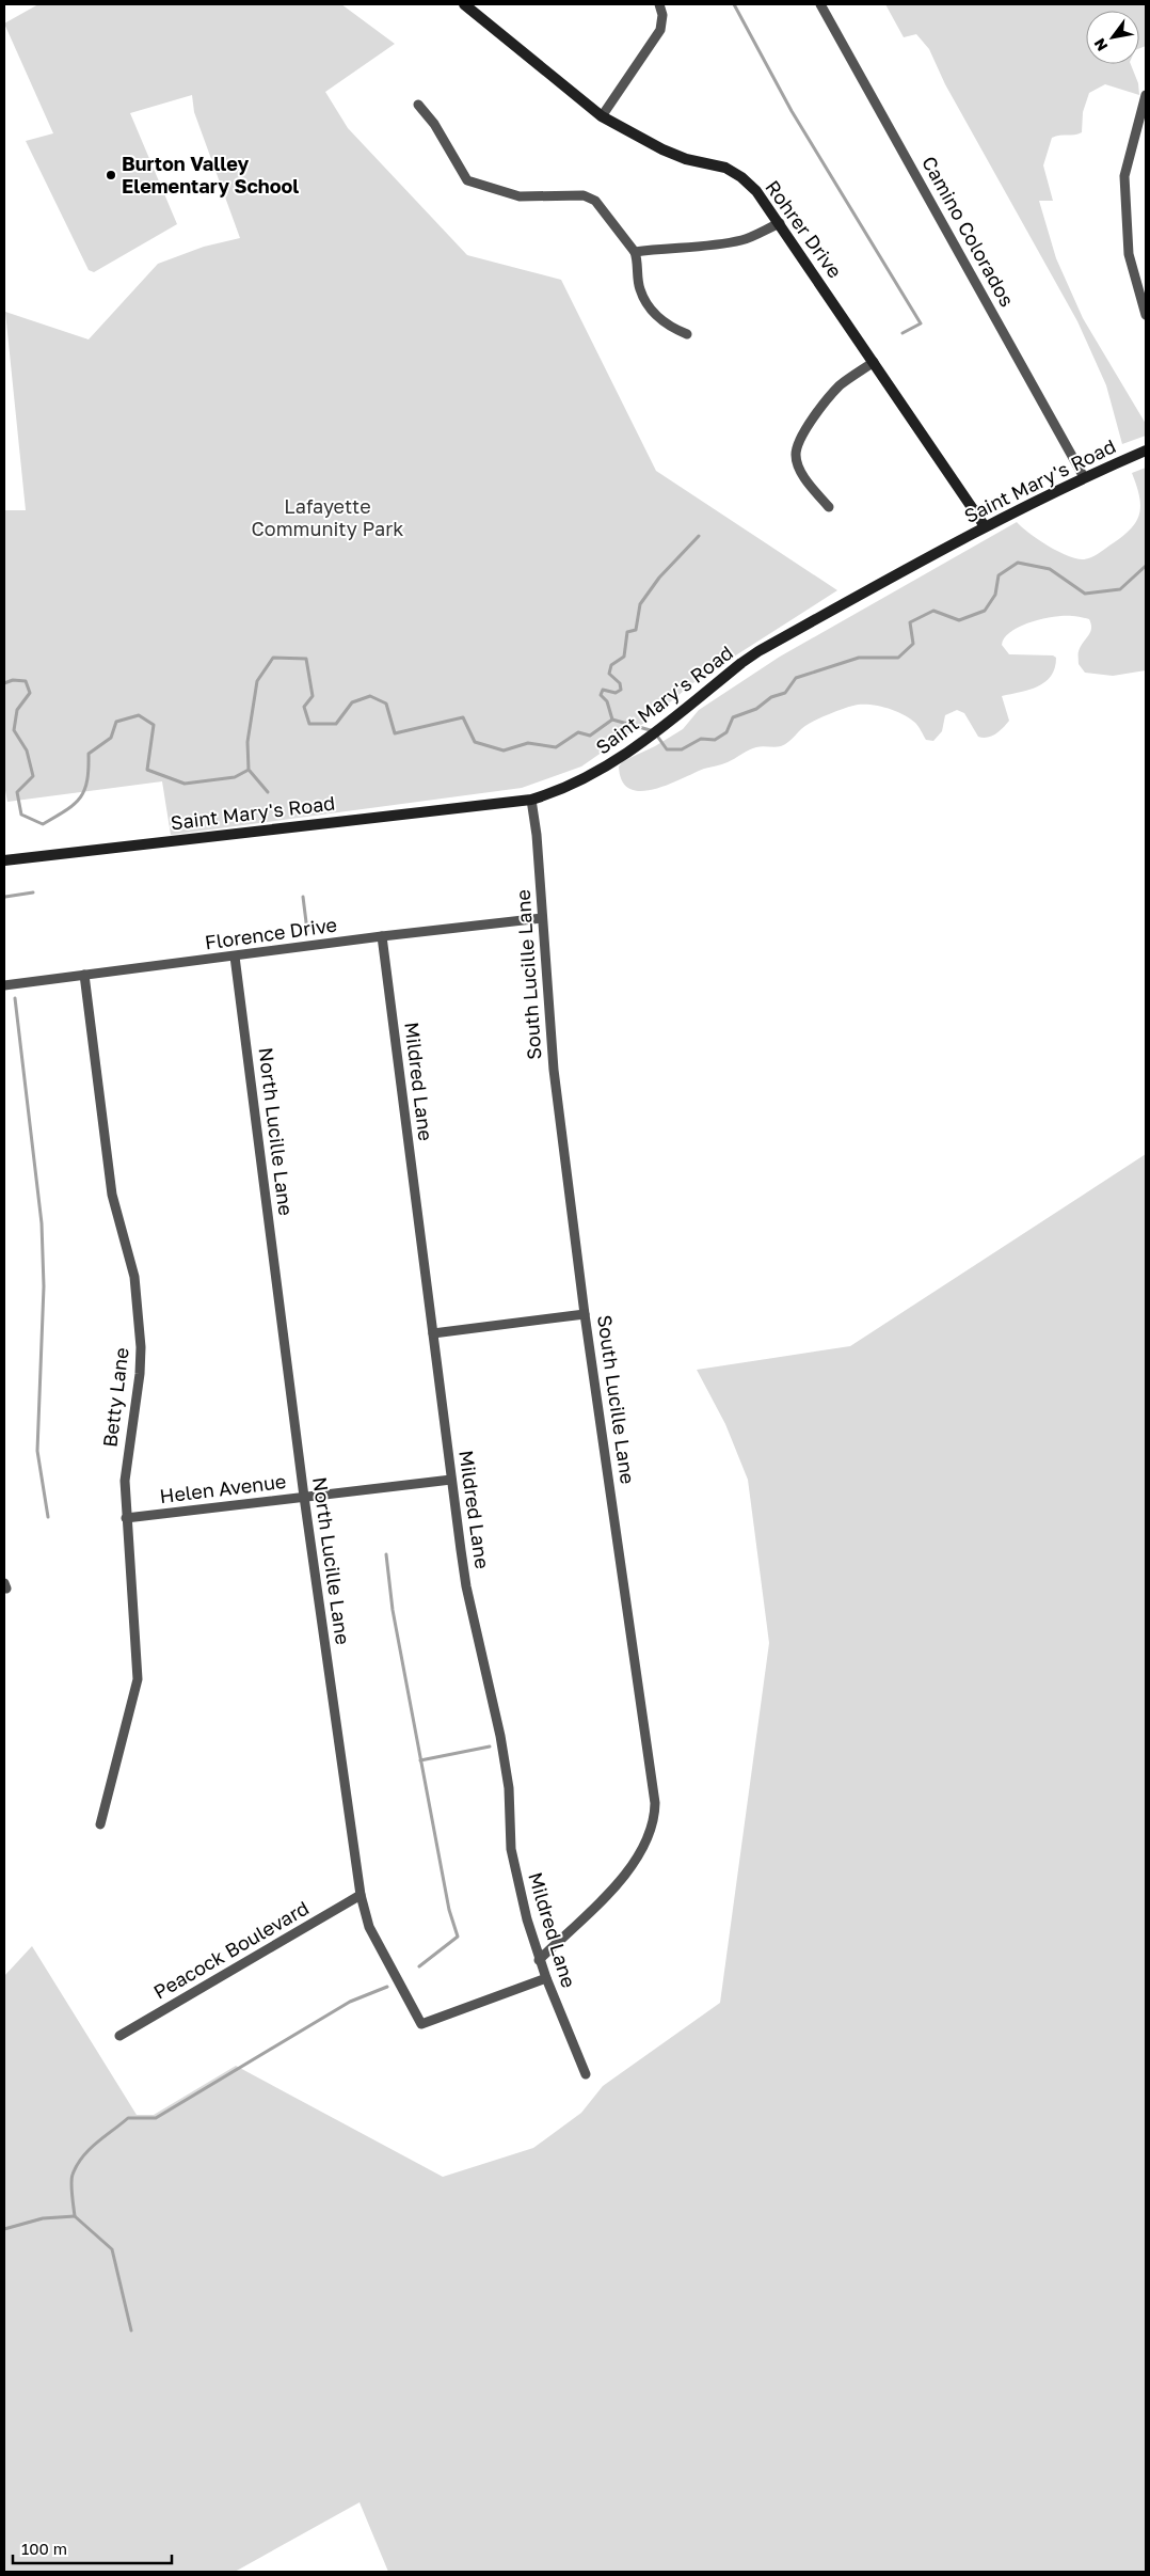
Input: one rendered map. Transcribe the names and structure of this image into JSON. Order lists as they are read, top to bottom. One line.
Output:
{"streets":{"street":["Rohrer Drive","Camino Colorados","Saint Mary's Road","Florence Drive","South Lucille Lane","Mildred Lane","North Lucille Lane","Betty Lane","Helen Avenue","Peacock Boulevard"]},"crossings":[["Rohrer Drive","Saint Mary's Road"],["Camino Colorados","Saint Mary's Road"],["Saint Mary's Road","South Lucille Lane"],["Florence Drive","South Lucille Lane"],["Florence Drive","Mildred Lane"],["Florence Drive","North Lucille Lane"],["Florence Drive","Betty Lane"],["South Lucille Lane","Mildred Lane"],["Mildred Lane","North Lucille Lane"],["Mildred Lane","Helen Avenue"],["North Lucille Lane","Helen Avenue"],["North Lucille Lane","Peacock Boulevard"],["Betty Lane","Helen Avenue"]],"parks":["Lafayette Community Park"],"places":["Burton Valley Elementary School"],"scale_bar":"100 m","north":"bottom left"}
